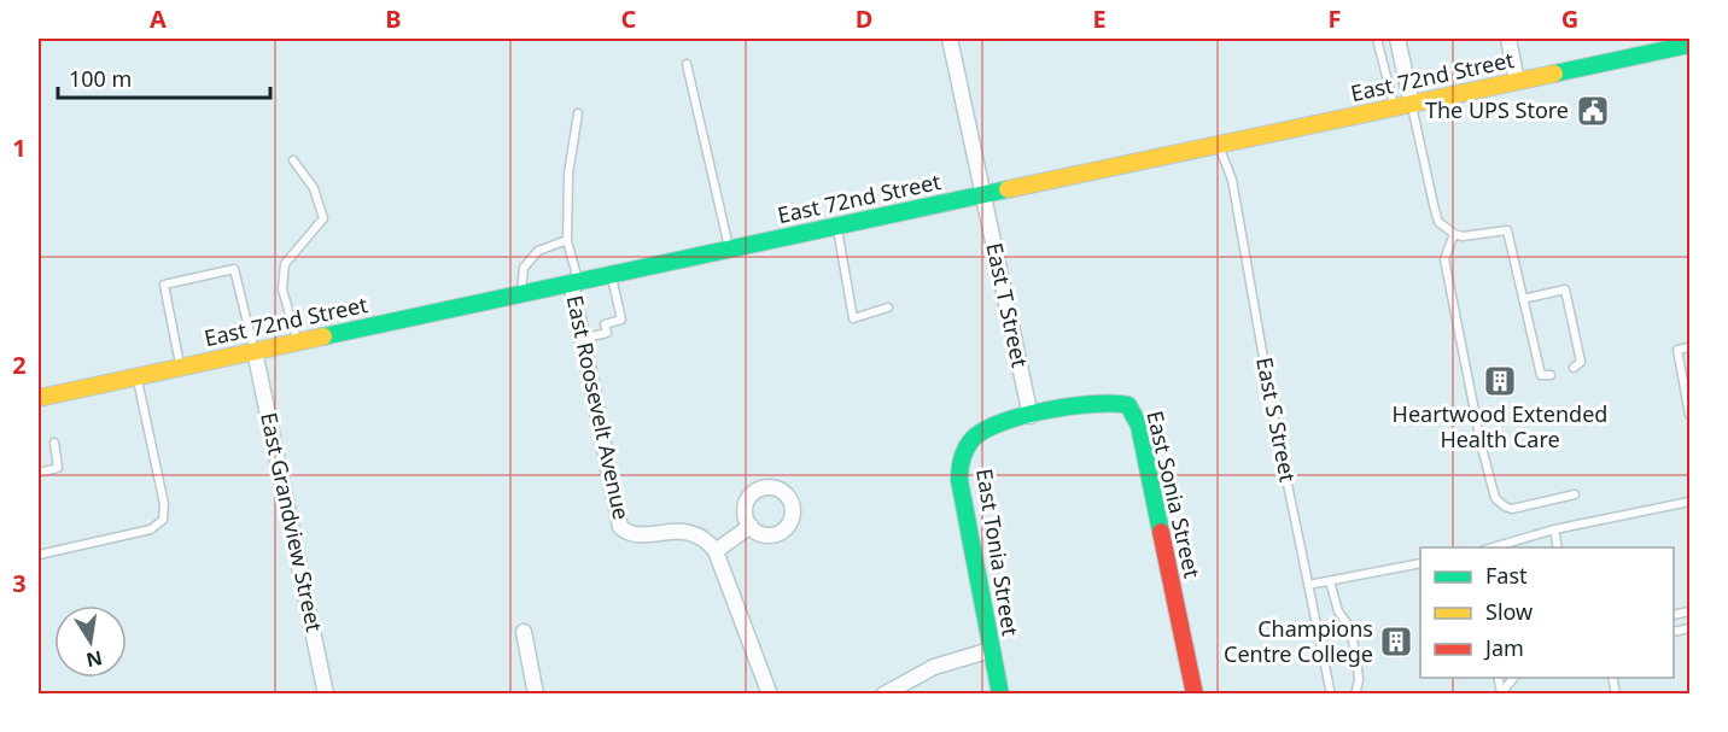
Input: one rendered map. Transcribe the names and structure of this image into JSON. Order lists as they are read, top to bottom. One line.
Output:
{"streets":{"main road":["East 72nd Street","East Sonia Street","East Tonia Street"],"street":["East T Street","East Roosevelt Avenue","East Grandview Street"],"lane":["East S Street"]},"crossings":[["East 72nd Street","East T Street"],["East 72nd Street","East Roosevelt Avenue"],["East 72nd Street","East S Street"],["East 72nd Street","East Grandview Street"],["East T Street","East Sonia Street"],["East T Street","East Tonia Street"],["East Sonia Street","East Tonia Street"]],"places":{"public building":["The UPS Store"],"building":["Heartwood Extended Health Care","Champions Centre College"]},"legend":["Fast","Slow","Jam"],"scale_bar":"100 m","north":"bottom","grid":{"columns":["A","B","C","D","E","F","G"],"rows":["1","2","3"]}}
